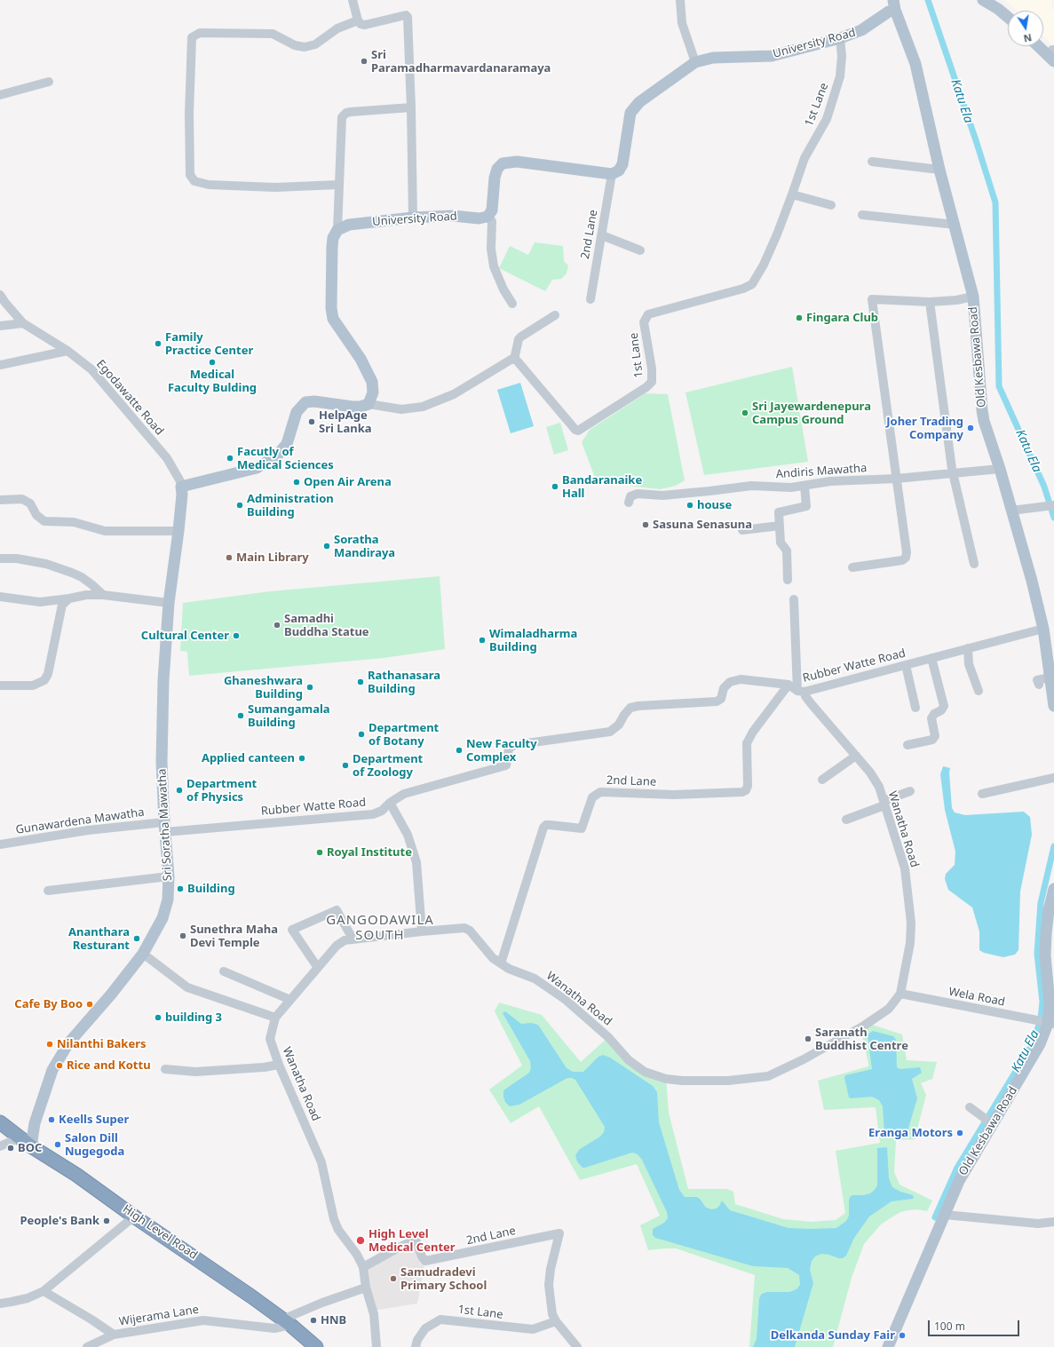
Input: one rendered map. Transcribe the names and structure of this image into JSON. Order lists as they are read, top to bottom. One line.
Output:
{"streets":{"highway":["High Level Road"],"main road":["University Road","Old Kesbawa Road","Sri Soratha Mawatha"],"street":["1st Lane","2nd Lane","Egodawatte Road","Andiris Mawatha","Rubber Watte Road","Gunawardena Mawatha","Wanatha Road","Wela Road","Wijerama Lane"]},"crossings":[["University Road","1st Lane"],["University Road","2nd Lane"],["University Road","Old Kesbawa Road"],["1st Lane","2nd Lane"],["2nd Lane","Rubber Watte Road"],["2nd Lane","Wanatha Road"],["Old Kesbawa Road","Andiris Mawatha"],["Old Kesbawa Road","Rubber Watte Road"],["Old Kesbawa Road","Wela Road"],["Egodawatte Road","Sri Soratha Mawatha"],["Rubber Watte Road","Gunawardena Mawatha"],["Rubber Watte Road","Sri Soratha Mawatha"],["Rubber Watte Road","Wanatha Road"],["Gunawardena Mawatha","Sri Soratha Mawatha"],["Sri Soratha Mawatha","High Level Road"],["Wanatha Road","Wela Road"],["Wanatha Road","Wijerama Lane"],["High Level Road","Wijerama Lane"]],"districts":["GANGODAWILA SOUTH"],"water":["Katu Ela"],"places":["Sri Paramadharmavardanaramaya","Fingara Club","Family Practice Center","Medical Faculty Bulding","Sri Jayewardenepura Campus Ground","HelpAge Sri Lanka","Joher Trading Company","Facutly of Medical Sciences","Open Air Arena","Bandaranaike Hall","Administration Building","house","Sasuna Senasuna","Soratha Mandiraya","Main Library","Samadhi Buddha Statue","Cultural Center","Wimaladharma Building","Rathanasara Building","Ghaneshwara Building","Sumangamala Building","Department of Botany","New Faculty Complex","Applied canteen","Department of Zoology","Department of Physics","Royal Institute","Building","Sunethra Maha Devi Temple","Ananthara Resturant","Cafe By Boo","building 3","Saranath Buddhist Centre","Nilanthi Bakers","Rice and Kottu","Keells Super","Eranga Motors","Salon Dill Nugegoda","BOC","People's Bank","High Level Medical Center","Samudradevi Primary School","HNB","Delkanda Sunday Fair"],"scale_bar":"100 m","north":"bottom"}
